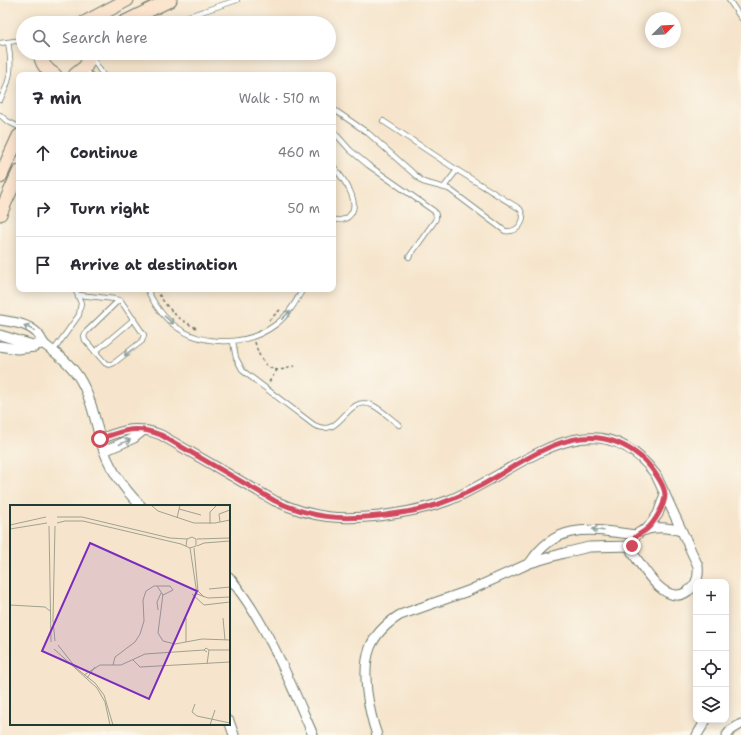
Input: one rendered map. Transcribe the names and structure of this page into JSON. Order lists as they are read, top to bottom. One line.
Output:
{"north":"top right","page":{"search":"Search here","heading":["7 min","Walk · 510 m"],"list":[["Continue","460 m"],["Turn right","50 m"],"Arrive at destination"],"map_buttons":["+","−"]}}
